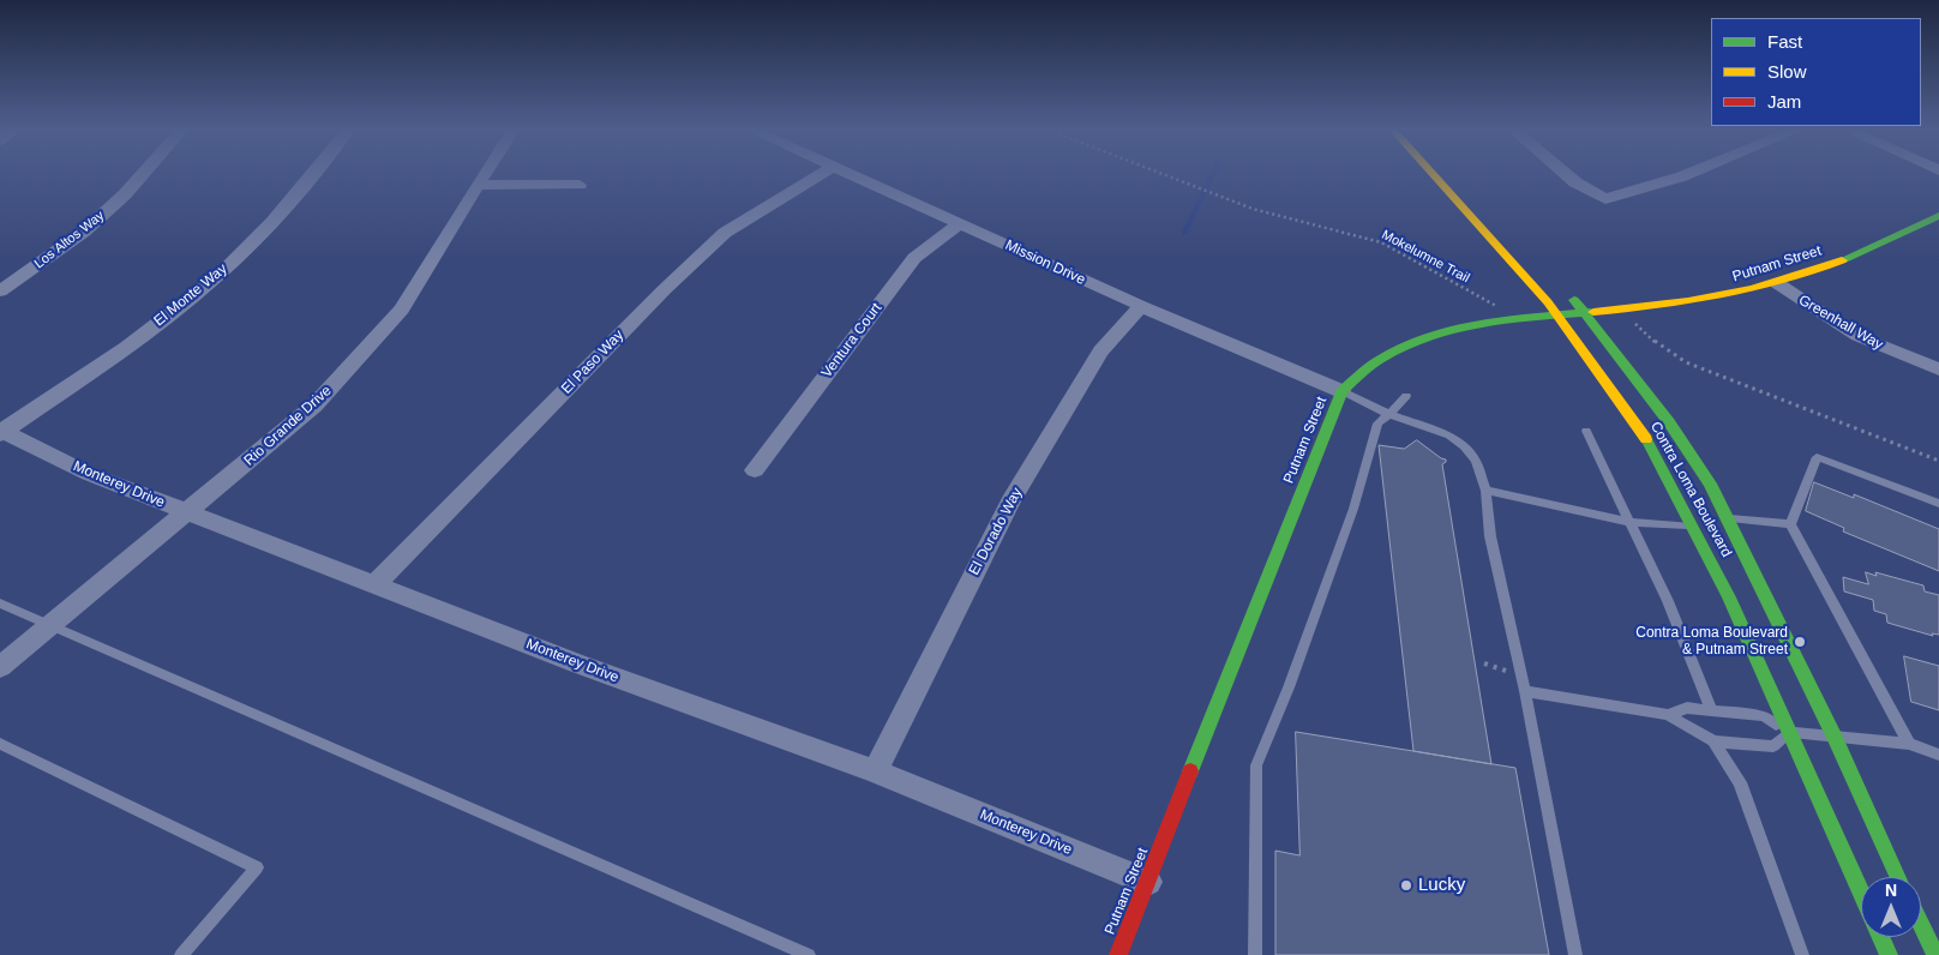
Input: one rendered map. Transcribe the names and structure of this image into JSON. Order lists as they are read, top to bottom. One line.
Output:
{"streets":{"main road":["Putnam Street","Contra Loma Boulevard"],"street":["Los Altos Way","Mission Drive","El Monte Way","Greenhall Way","Ventura Court","El Paso Way","Rio Grande Drive","Monterey Drive","El Dorado Way"],"path":["Mokelumne Trail"]},"crossings":[["Mokelumne Trail","Putnam Street"],["Mission Drive","Putnam Street"],["Mission Drive","Ventura Court"],["Mission Drive","El Dorado Way"],["Putnam Street","Greenhall Way"],["Putnam Street","Monterey Drive"],["Putnam Street","Contra Loma Boulevard"],["El Monte Way","Monterey Drive"],["El Paso Way","Monterey Drive"],["Rio Grande Drive","Monterey Drive"],["Monterey Drive","El Dorado Way"]],"places":["Contra Loma Boulevard & Putnam Street","Lucky"],"legend":["Fast","Slow","Jam"],"north":"top"}
